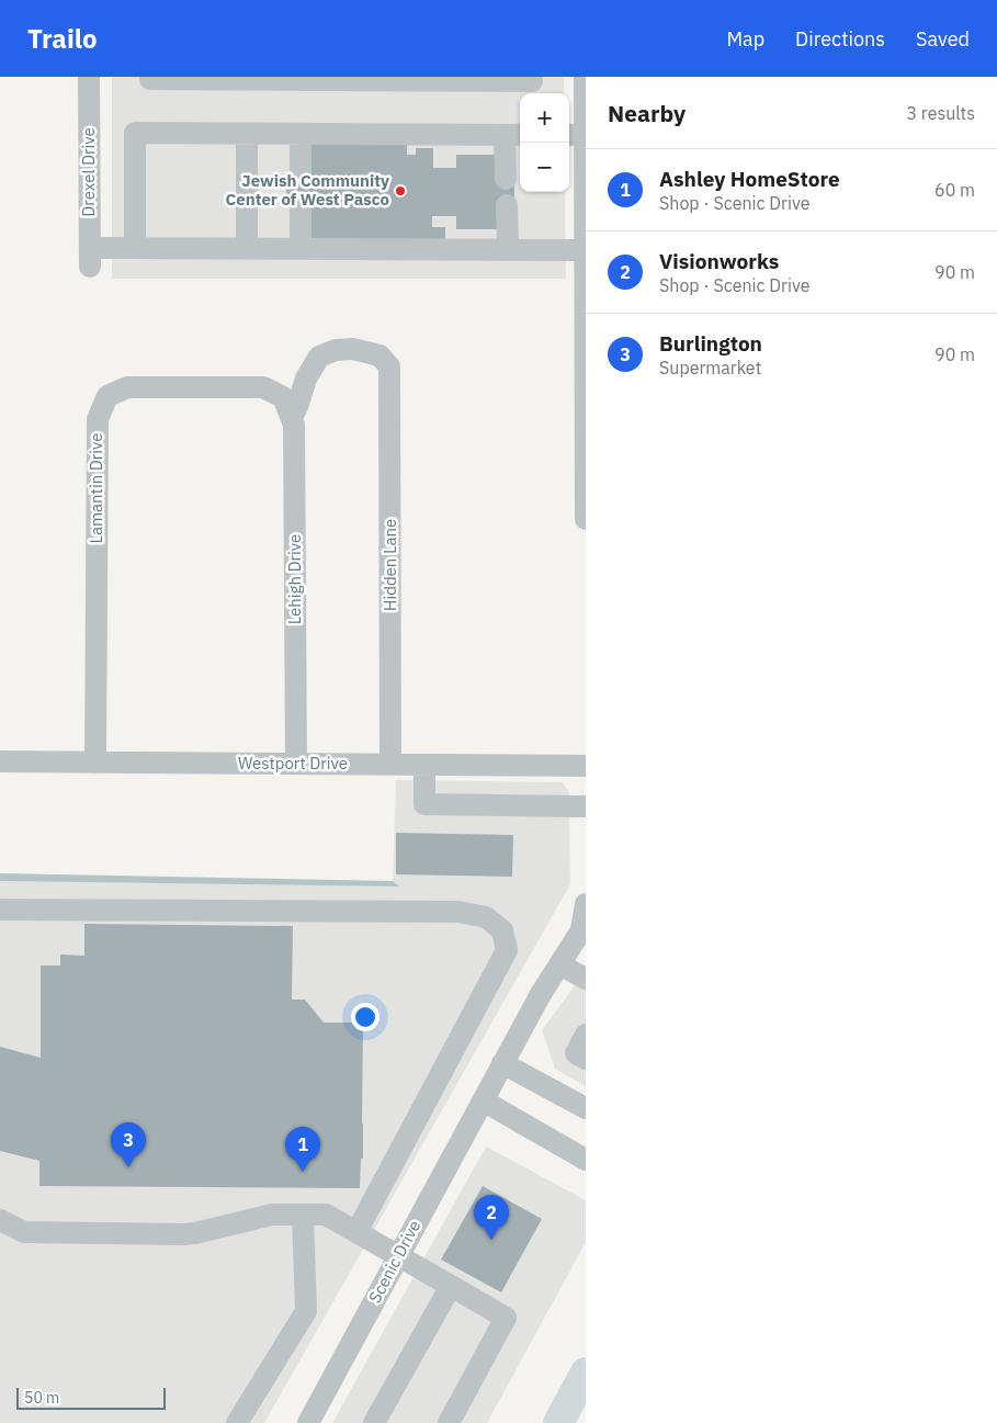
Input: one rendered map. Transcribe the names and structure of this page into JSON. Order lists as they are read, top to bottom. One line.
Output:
{"streets":{"street":["Drexel Drive","Lamantin Drive","Hidden Lane","Lehigh Drive","Westport Drive","Scenic Drive"]},"crossings":[["Lamantin Drive","Lehigh Drive"],["Lamantin Drive","Westport Drive"],["Hidden Lane","Lehigh Drive"],["Hidden Lane","Westport Drive"],["Lehigh Drive","Westport Drive"]],"places":["Jewish Community Center of West Pasco"],"scale_bar":"50 m","page":{"header":"Trailo","nav":["Map","Directions","Saved"],"heading":["Nearby","3 results"],"map_buttons":["+","−"],"list":[{"mark":"1","name":"Ashley HomeStore","note":"Shop · Scenic Drive","value":"60 m"},{"mark":"2","name":"Visionworks","note":"Shop · Scenic Drive","value":"90 m"},{"mark":"3","name":"Burlington","note":"Supermarket","value":"90 m"}],"pins":["3","1","2"],"scale":"50 m"}}
